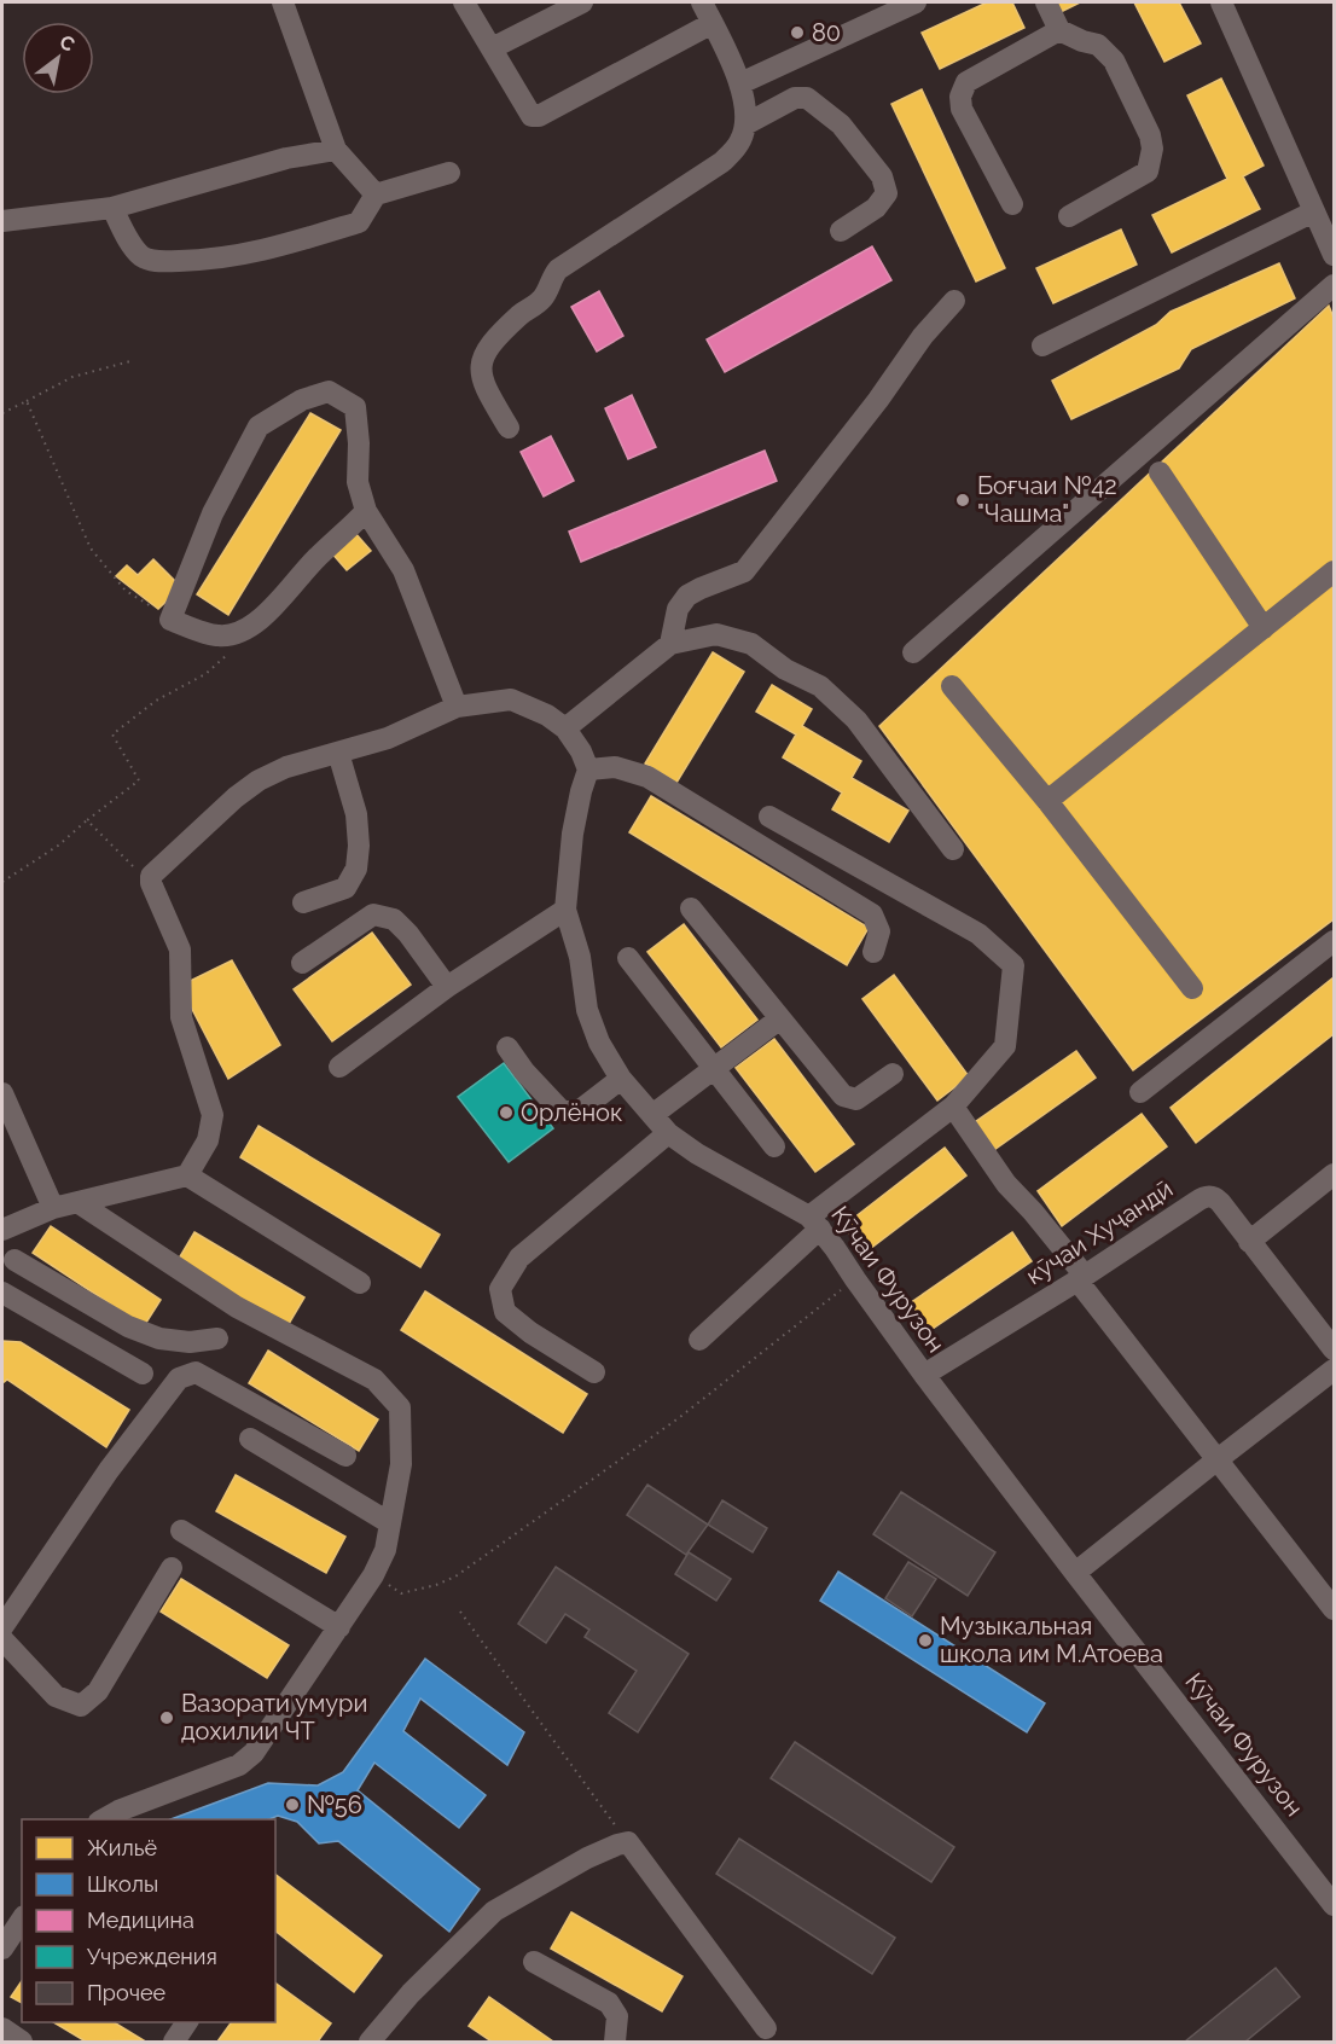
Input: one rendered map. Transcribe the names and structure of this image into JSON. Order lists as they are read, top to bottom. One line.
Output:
{"streets":{"street":["кӯчаи Хуҷандӣ","Кӯчаи Фурузон"]},"crossings":[["кӯчаи Хуҷандӣ","Кӯчаи Фурузон"]],"places":["80","Боғчаи №42 \"Чашма\"","Орлёнок","Музыкальная школа им М.Атоева","Вазорати умури дохилии ЧТ","№56"],"legend":["Жильё","Школы","Медицина","Учреждения","Прочее"],"north":"top right"}
